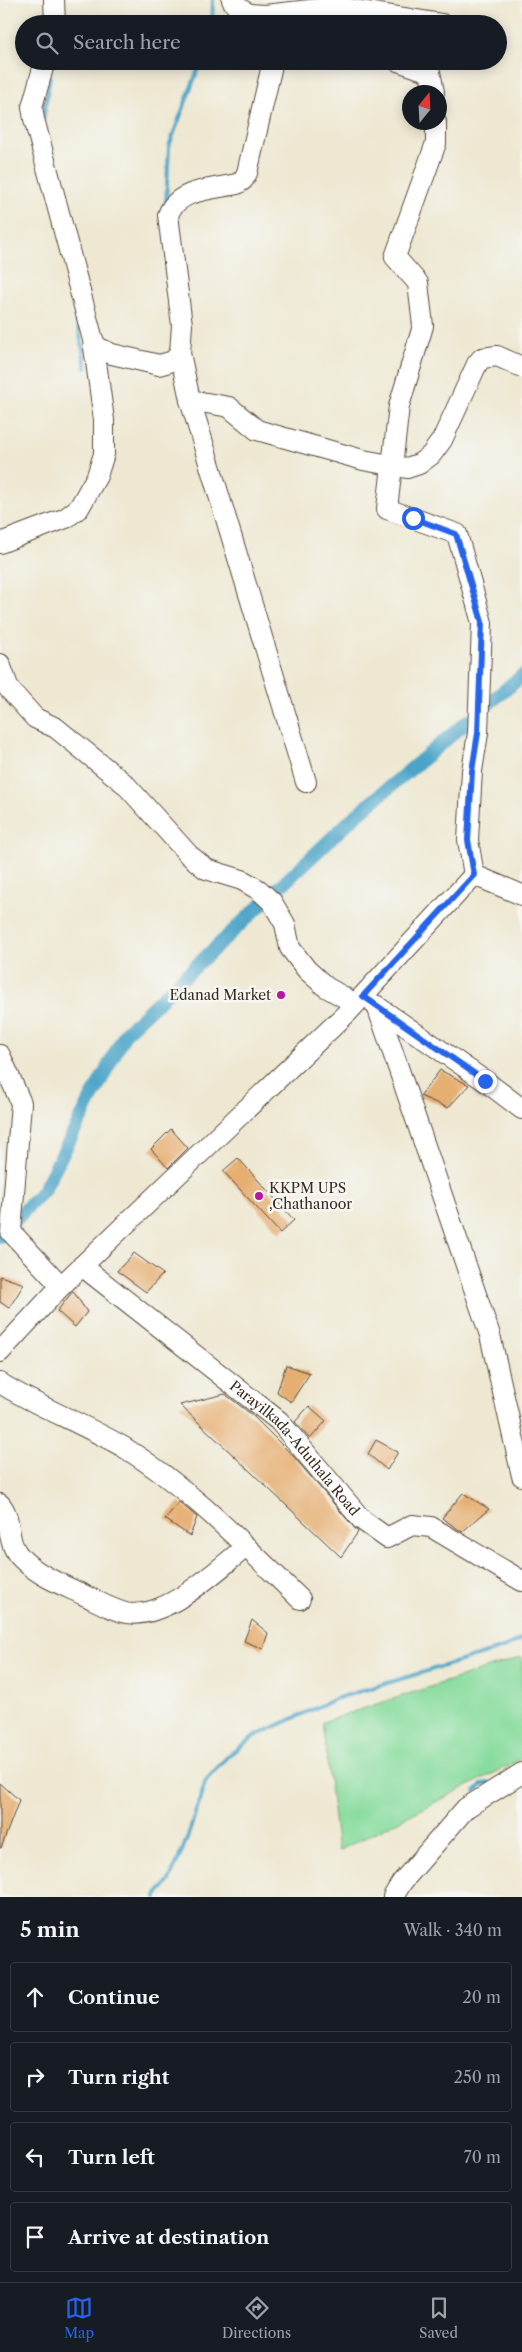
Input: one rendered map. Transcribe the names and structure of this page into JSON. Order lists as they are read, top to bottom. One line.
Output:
{"streets":{"street":["Parayilkada-Aduthala Road"]},"places":["Edanad Market","KKPM UPS ,Chathanoor"],"north":"top","page":{"search":"Search here","heading":["5 min","Walk · 340 m"],"list":[["Continue","20 m"],["Turn right","250 m"],["Turn left","70 m"],"Arrive at destination"],"nav":["Map","Directions","Saved"]}}
